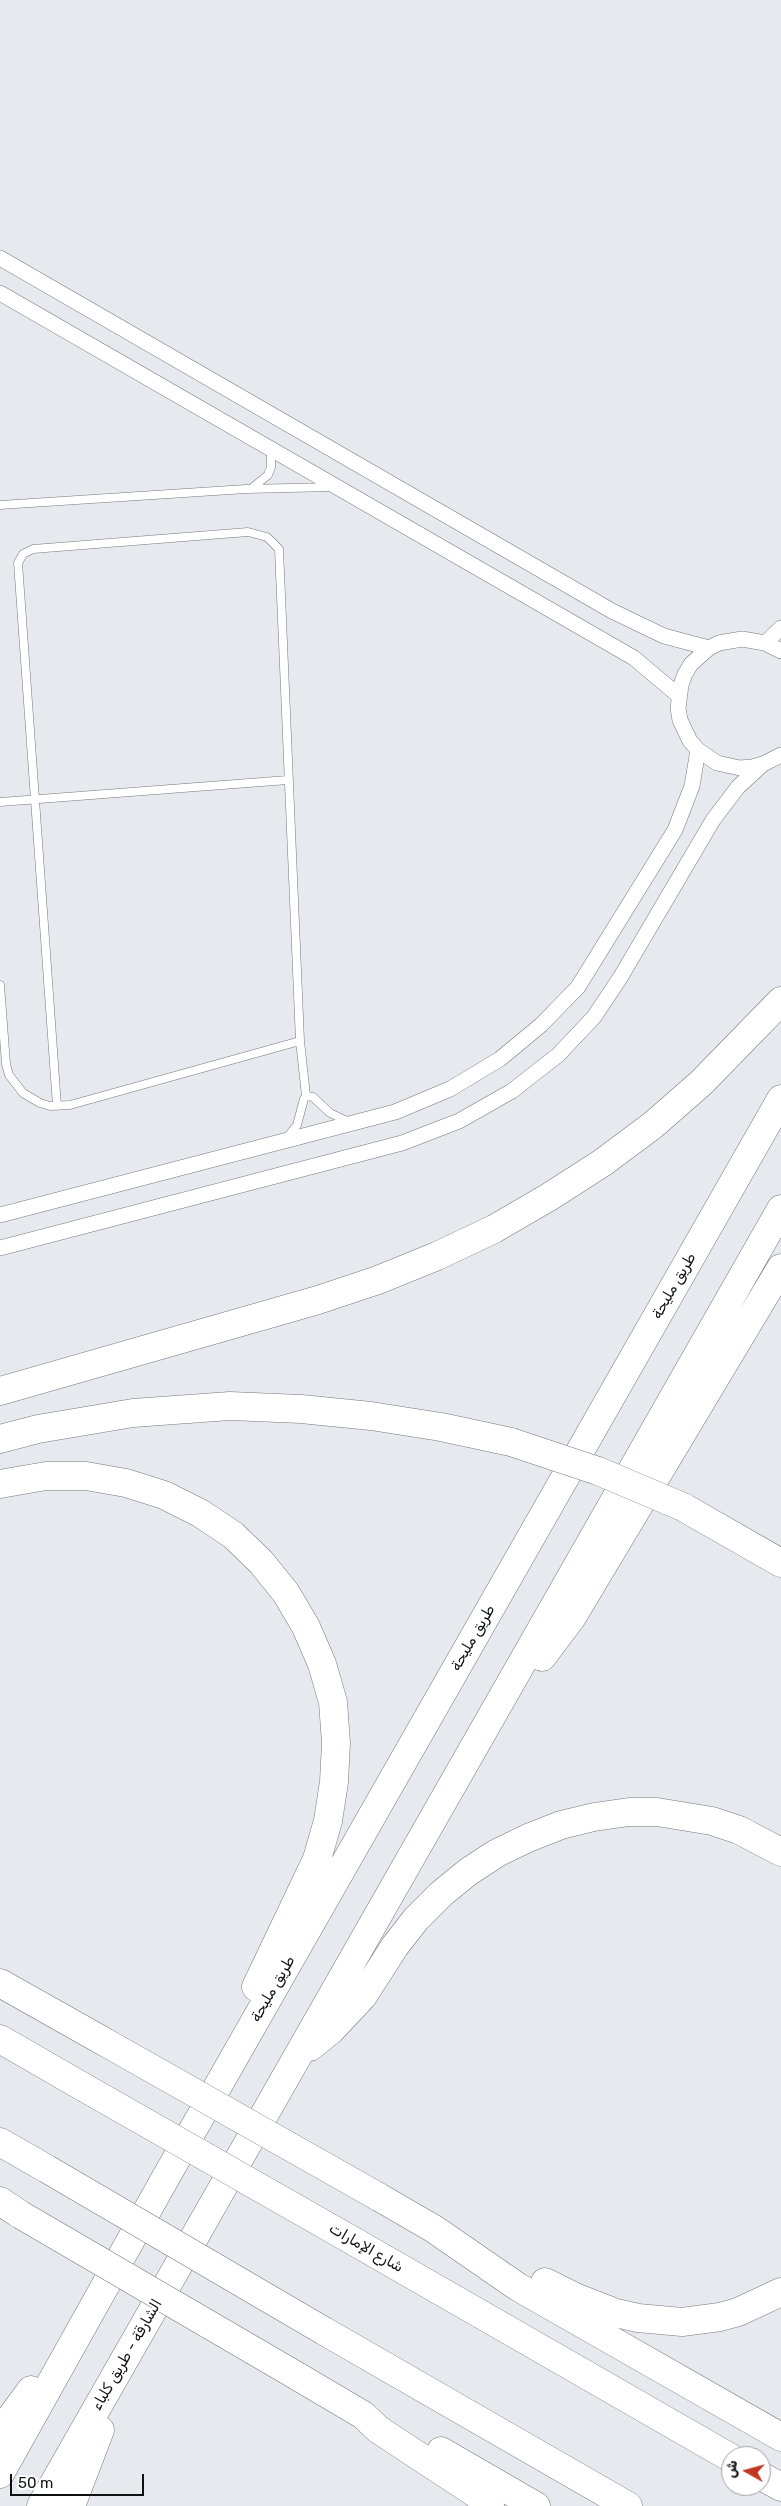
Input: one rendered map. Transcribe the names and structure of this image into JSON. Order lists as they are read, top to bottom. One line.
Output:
{"streets":{"highway":["طريق مليحة","شارع الإمارات","الشارقة - طريق كلباء"]},"scale_bar":"50 m","north":"left"}
